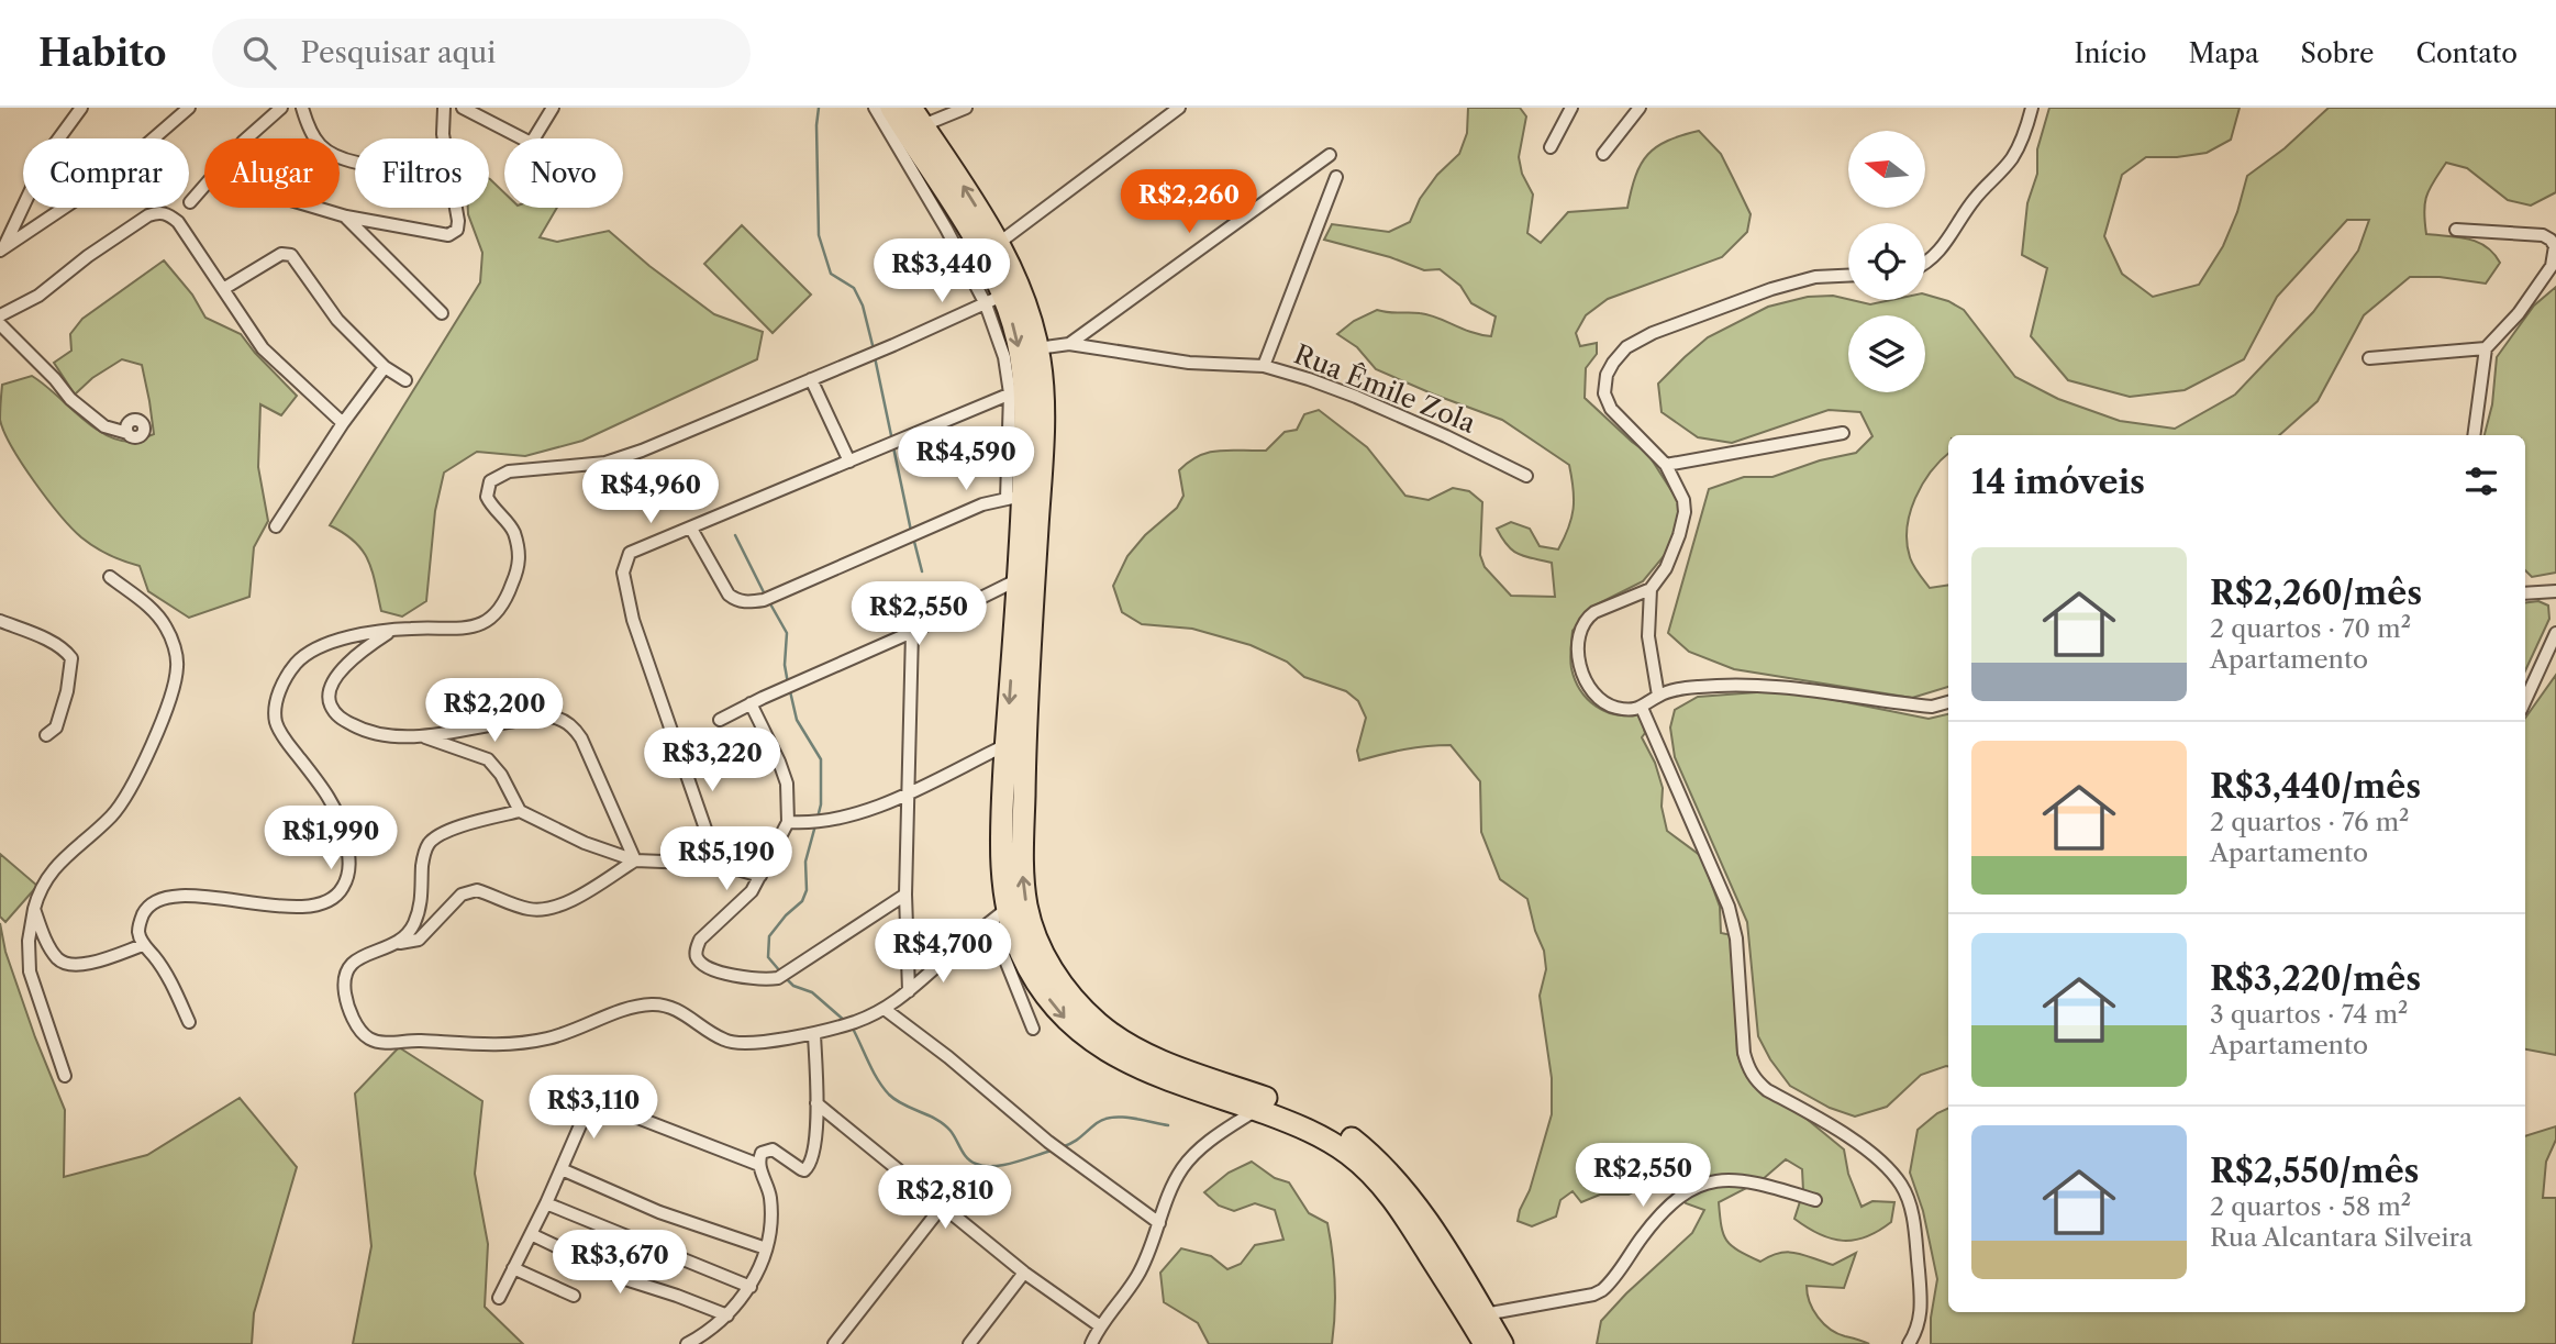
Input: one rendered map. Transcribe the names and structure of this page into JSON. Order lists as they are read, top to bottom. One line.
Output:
{"streets":{"street":["Rua Êmile Zola"]},"north":"left","page":{"header":"Habito","search":"Pesquisar aqui","nav":["Início","Mapa","Sobre","Contato"],"chip":["Comprar","Alugar","Filtros","Novo"],"price":["R$2,260","R$3,440","R$4,590","R$4,960","R$2,550","R$2,200","R$3,220","R$1,990","R$5,190","R$4,700","R$3,110","R$2,550","R$2,810","R$3,670"],"heading":"14 imóveis","list":[{"name":"R$2,260/mês","note":"2 quartos · 70 m² · Apartamento"},{"name":"R$3,440/mês","note":"2 quartos · 76 m² · Apartamento"},{"name":"R$3,220/mês","note":"3 quartos · 74 m² · Apartamento"},{"name":"R$2,550/mês","note":"2 quartos · 58 m² · Rua Alcantara Silveira"}]}}
